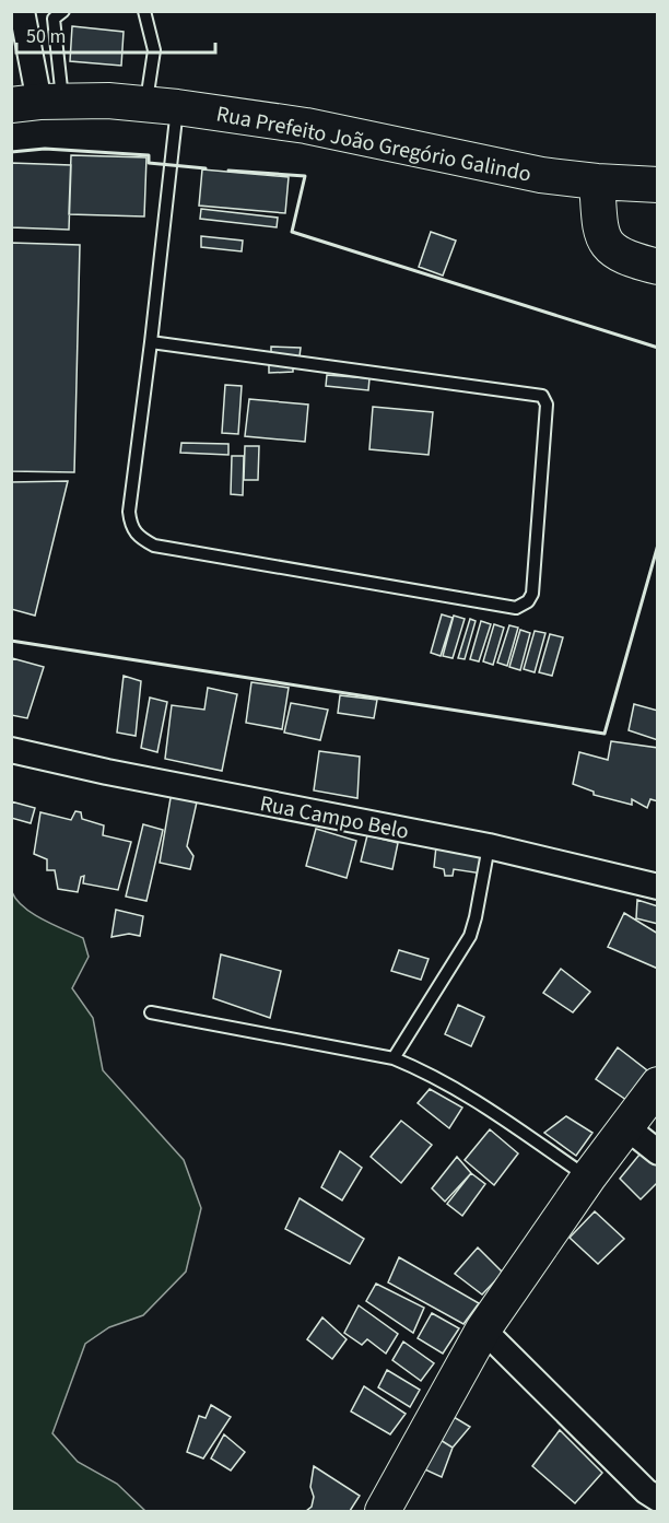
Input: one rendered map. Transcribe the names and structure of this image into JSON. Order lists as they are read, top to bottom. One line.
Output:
{"streets":{"main road":["Rua Prefeito João Gregório Galindo"],"street":["Rua Campo Belo"]},"scale_bar":"50 m"}
